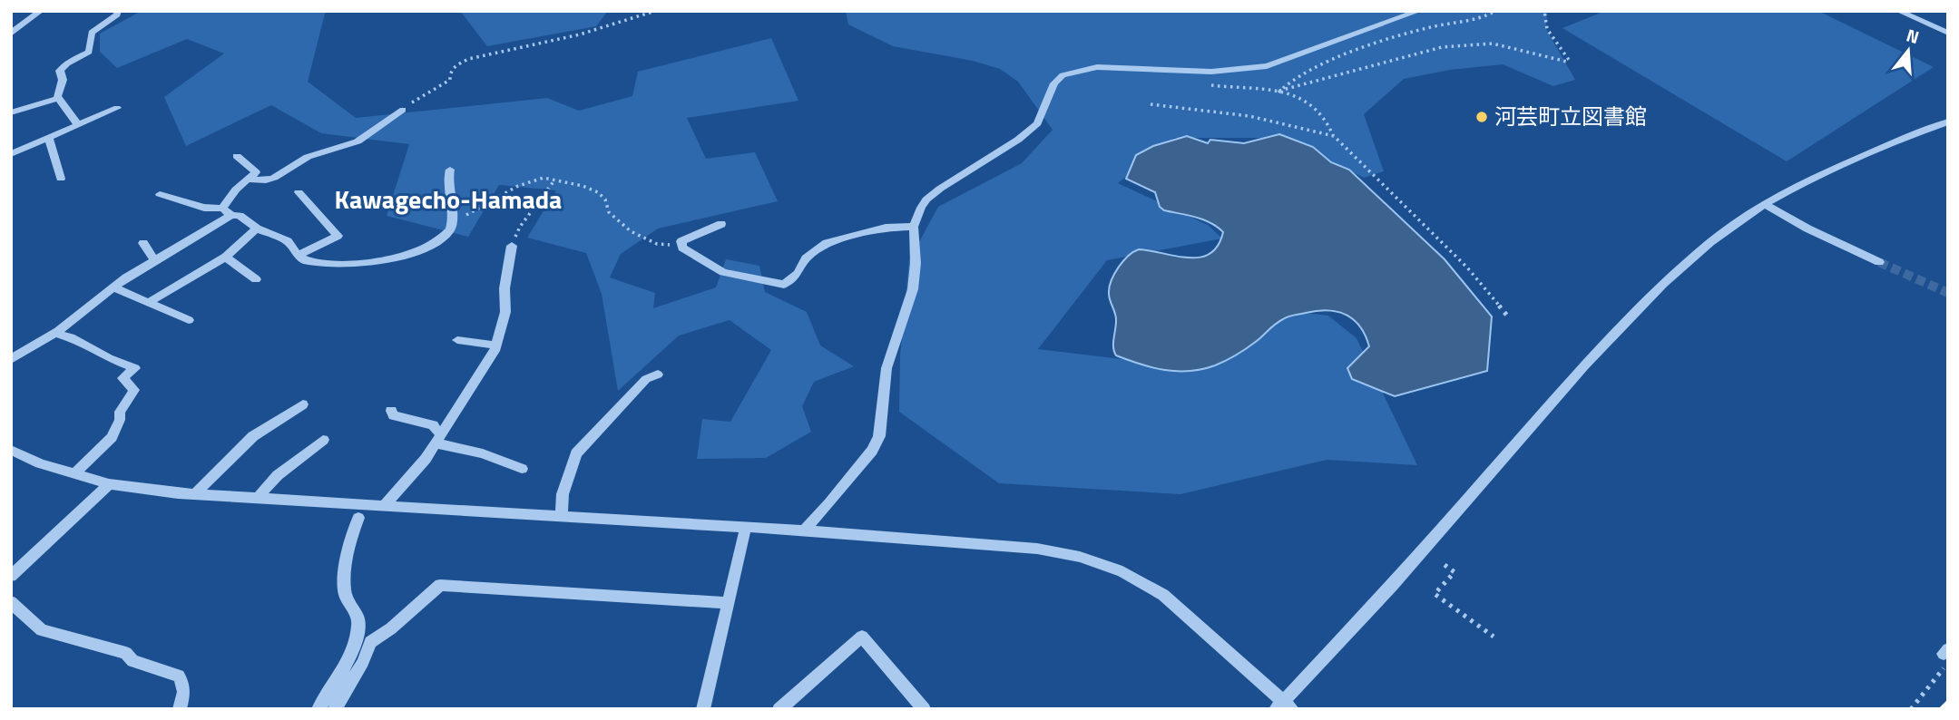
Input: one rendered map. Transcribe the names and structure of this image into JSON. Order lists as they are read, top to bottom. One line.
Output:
{"districts":["Kawagecho-Hamada"],"places":["河芸町立図書館"],"north":"top"}
